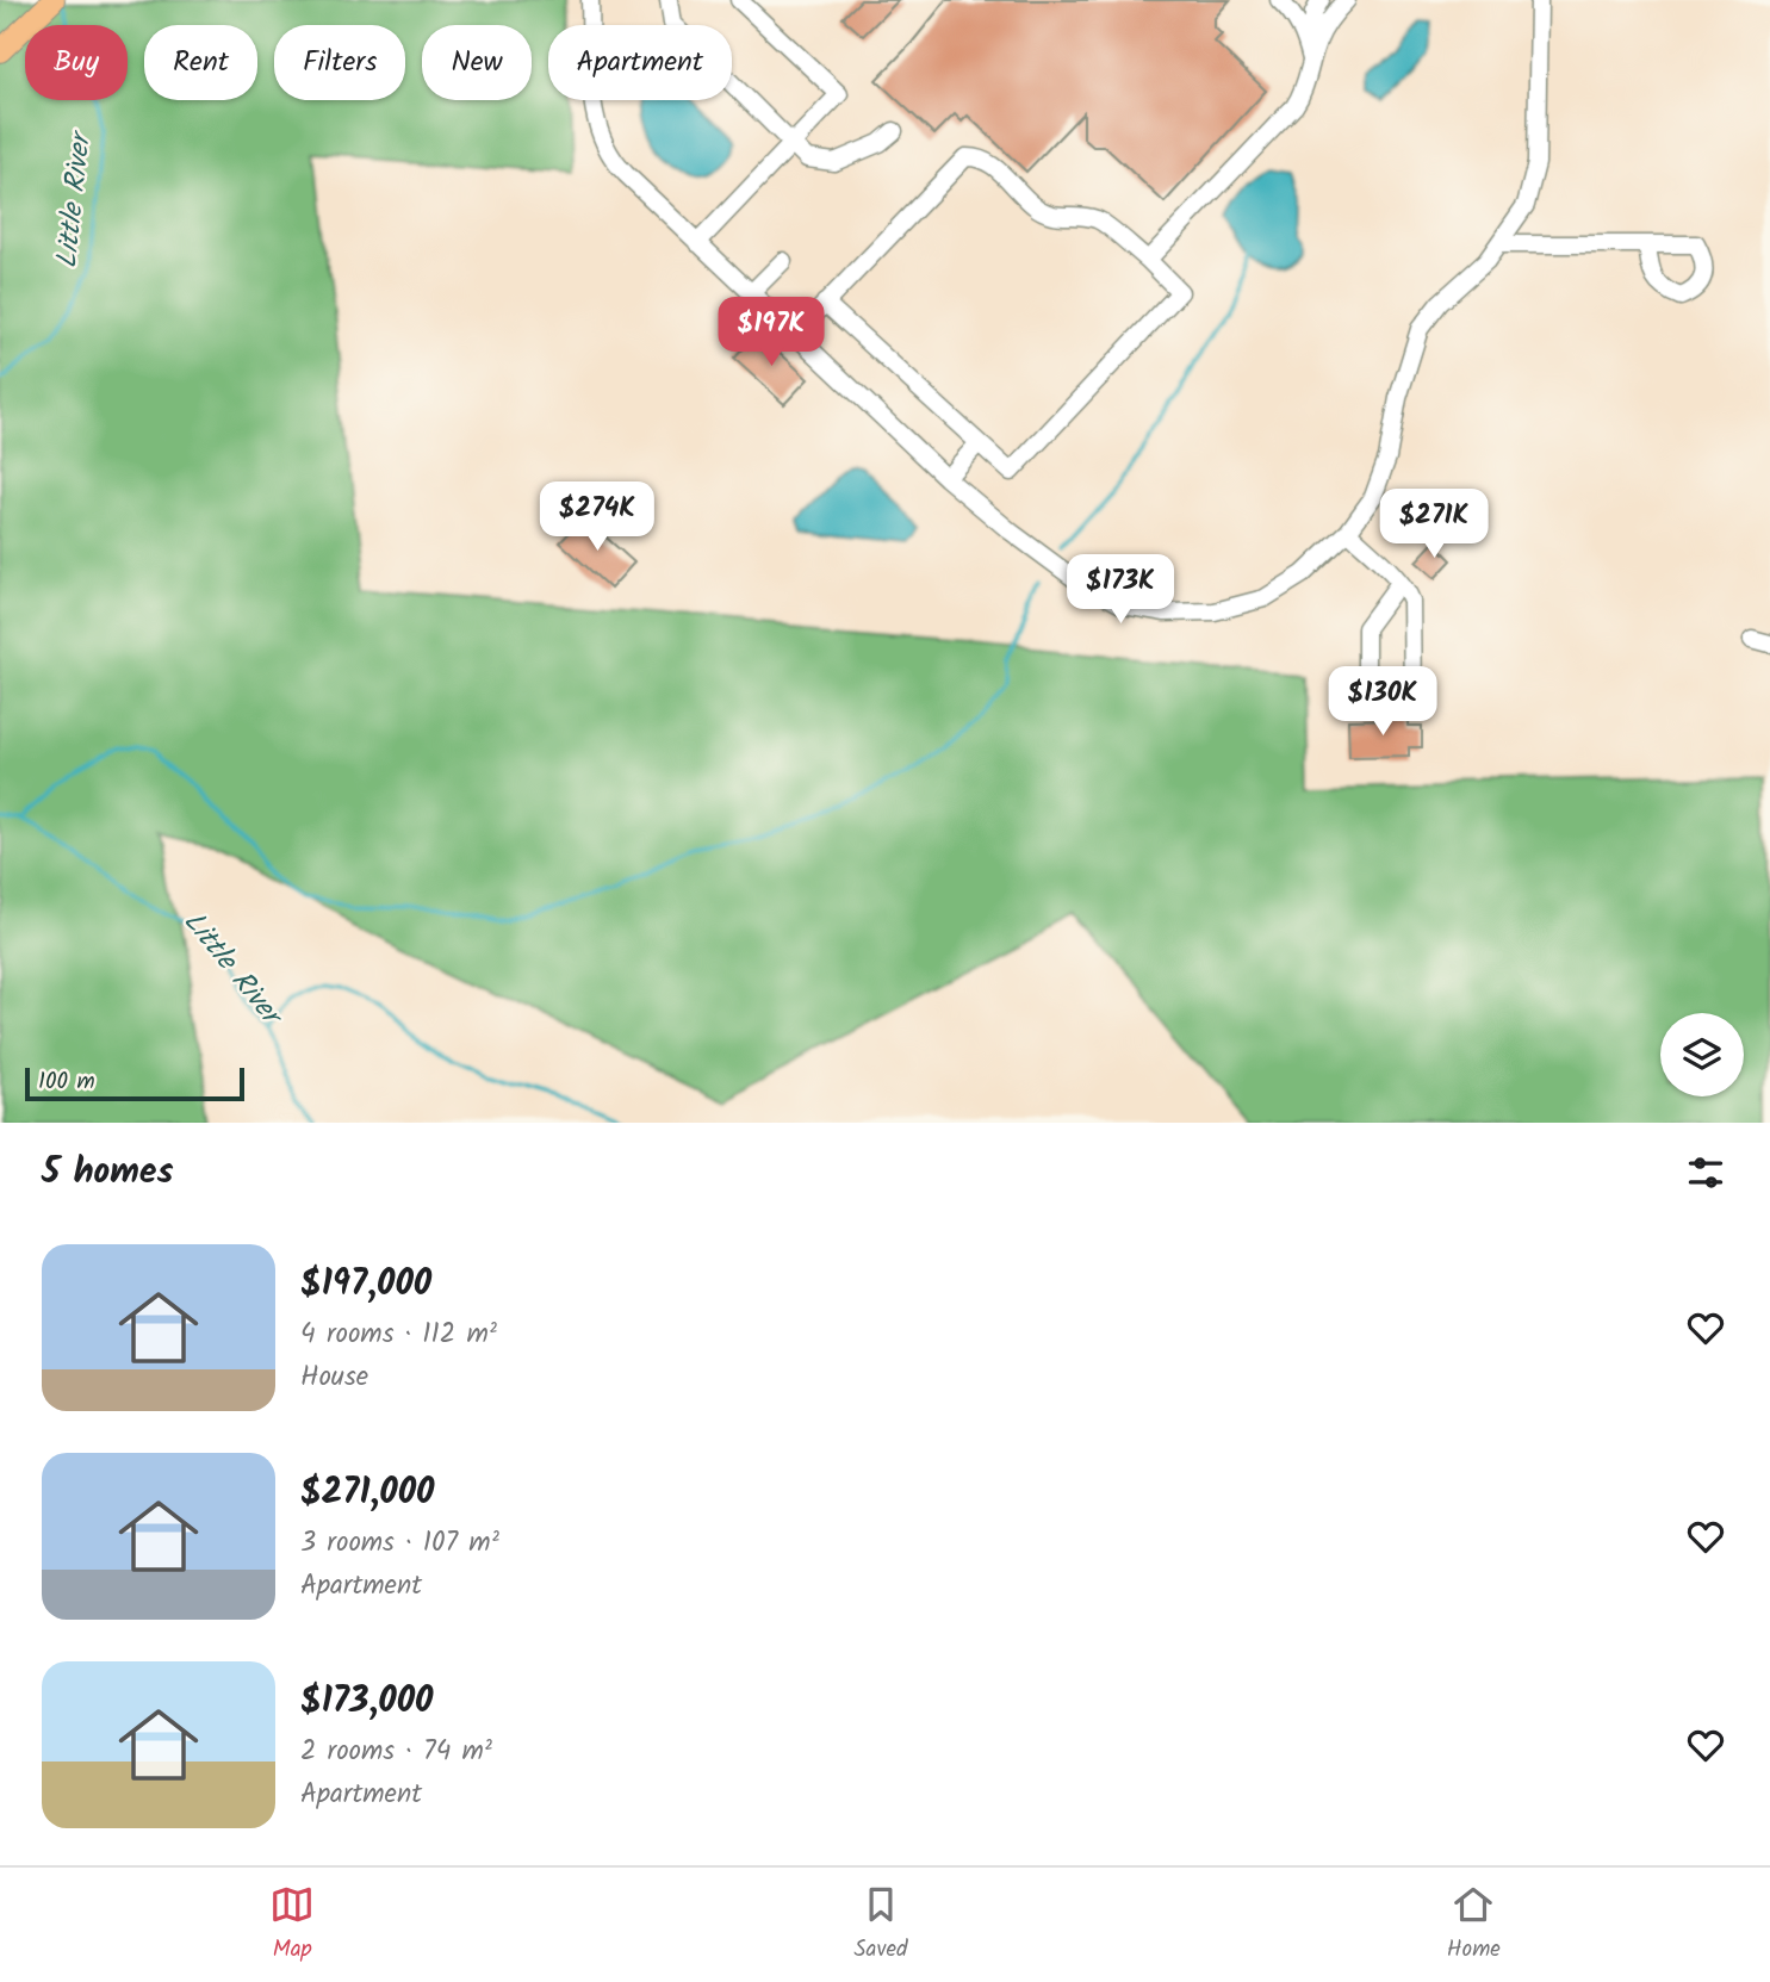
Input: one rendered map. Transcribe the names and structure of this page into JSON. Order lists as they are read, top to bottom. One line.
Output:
{"water":["Little River"],"scale_bar":"100 m","page":{"chip":["Buy","Rent","Filters","New","Apartment"],"price":["$197K","$274K","$271K","$173K","$130K"],"scale":"100 m","heading":"5 homes","list":[{"name":"$197,000","note":"4 rooms · 112 m² · House"},{"name":"$271,000","note":"3 rooms · 107 m² · Apartment"},{"name":"$173,000","note":"2 rooms · 74 m² · Apartment"}],"tabs":["Map","Saved","Home"]}}
